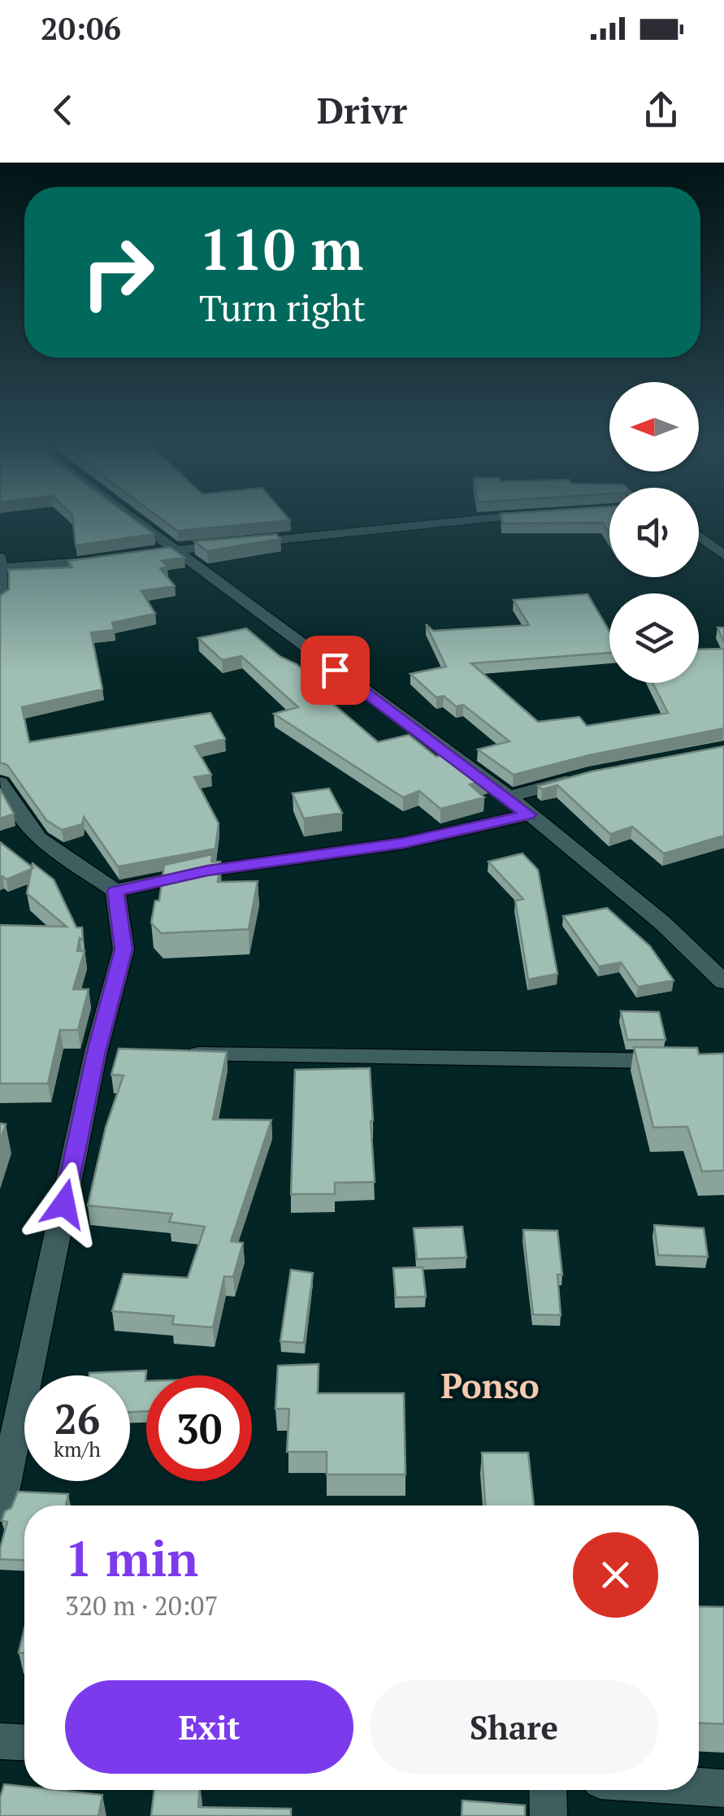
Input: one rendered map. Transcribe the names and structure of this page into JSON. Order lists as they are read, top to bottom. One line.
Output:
{"districts":["Ponso"],"north":"left","page":{"status":"20:06","header":"Drivr","turn":["110 m","Turn right"],"speed":"26 km/h","limit":"30","heading":["1 min","320 m · 20:07"],"buttons":["Exit","Share"]}}
